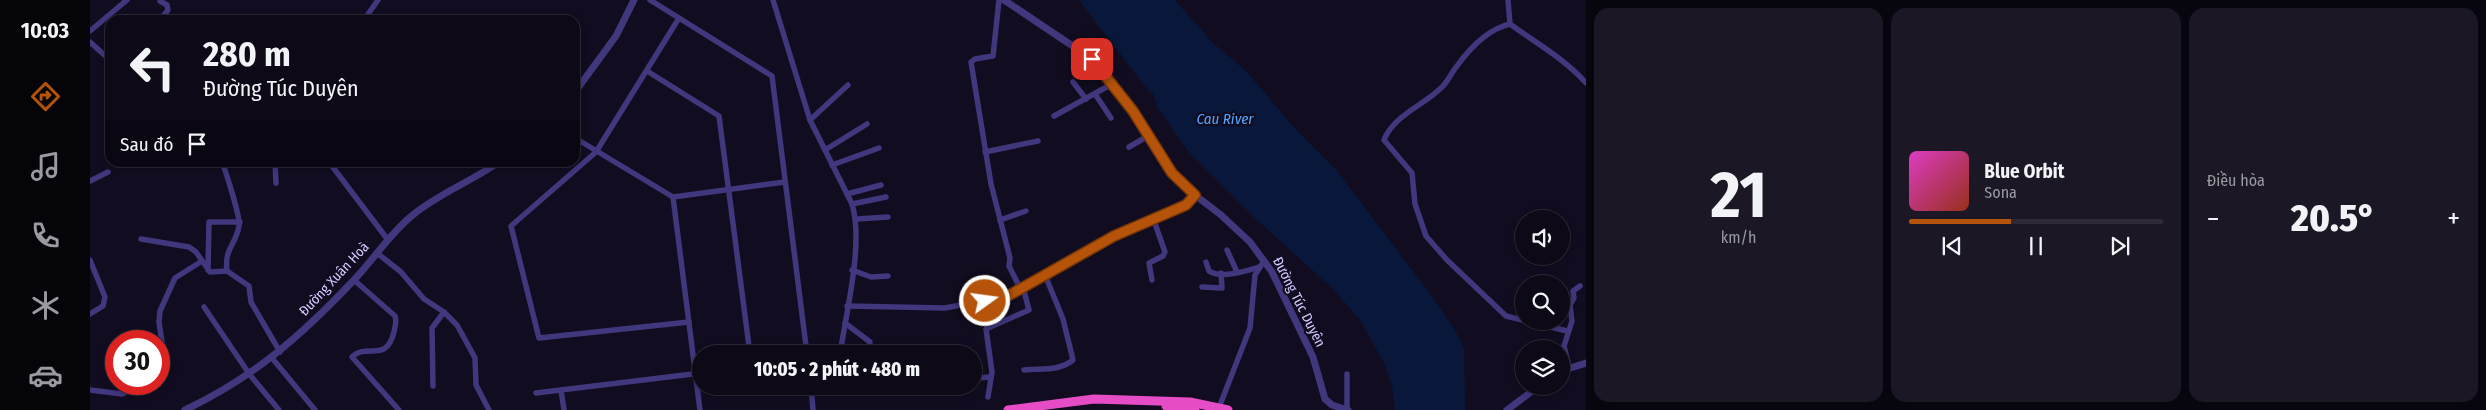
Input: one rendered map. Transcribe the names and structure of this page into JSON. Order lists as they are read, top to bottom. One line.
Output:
{"streets":{"street":["Đường Xuân Hoà","Đường Túc Duyên"]},"water":["Cau River"],"page":{"tabs":"10:03","tile":[["21","km/h"],"Điều hòa"],"turn":["280 m","Đường Túc Duyên"],"then":"Sau đó","song":["Blue Orbit","Sona"],"heat":["−","20.5°","+"],"limit":"30","trip":"10:05 · 2 phút · 480 m"}}
